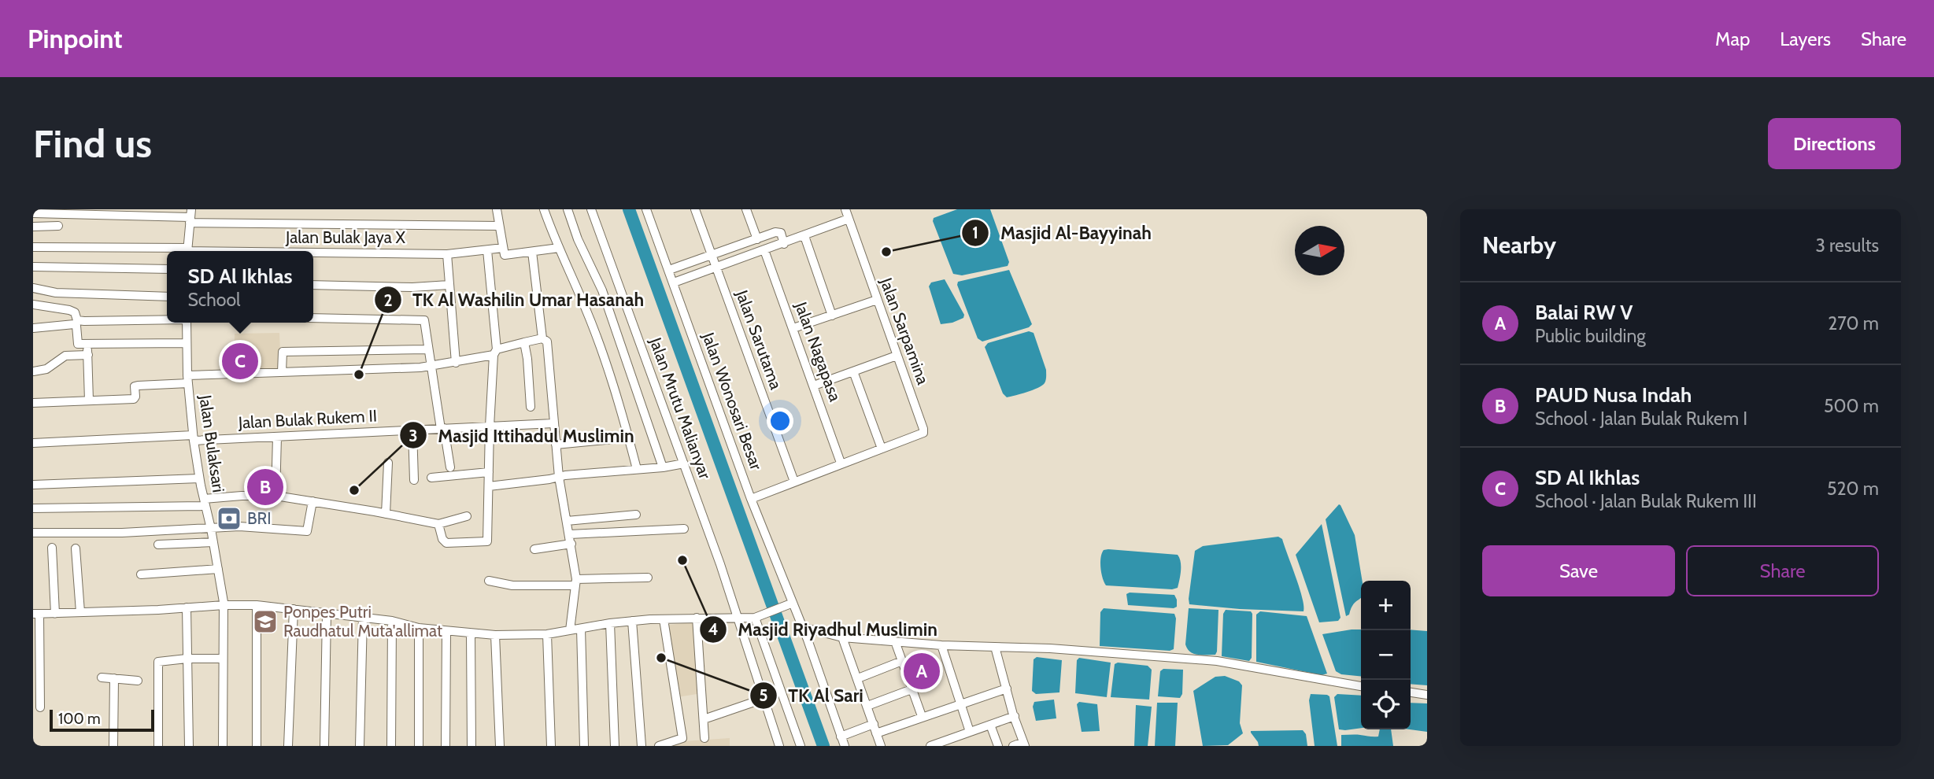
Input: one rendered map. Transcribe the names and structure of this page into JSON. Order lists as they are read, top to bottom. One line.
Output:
{"streets":{"street":["Jalan Bulak Jaya X","Jalan Sarpamina","Jalan Sarutama","Jalan Nagapasa","Jalan Wonosari Besar","Jalan Mrutu Malianyar","Jalan Bulak Rukem II","Jalan Bulaksari"]},"crossings":[["Jalan Bulak Rukem II","Jalan Bulaksari"]],"places":{"other":["Masjid Al-Bayyinah","TK Al Washilin Umar Hasanah","Masjid Ittihadul Muslimin","Masjid Riyadhul Muslimin","TK Al Sari"],"bank":["BRI"],"school or university":["Ponpes Putri Raudhatul Muta'allimat"]},"scale_bar":"100 m","north":"right","page":{"header":"Pinpoint","nav":["Map","Layers","Share"],"buttons":["Directions",["Save","Share"]],"title":"Find us","heading":["Nearby","3 results"],"popup":["SD Al Ikhlas","School"],"list":[{"mark":"A","name":"Balai RW V","note":"Public building","value":"270 m"},{"mark":"B","name":"PAUD Nusa Indah","note":"School · Jalan Bulak Rukem I","value":"500 m"},{"mark":"C","name":"SD Al Ikhlas","note":"School · Jalan Bulak Rukem III","value":"520 m"}],"pins":["C","B","A"],"map_buttons":["+","−"],"scale":"100 m"}}
